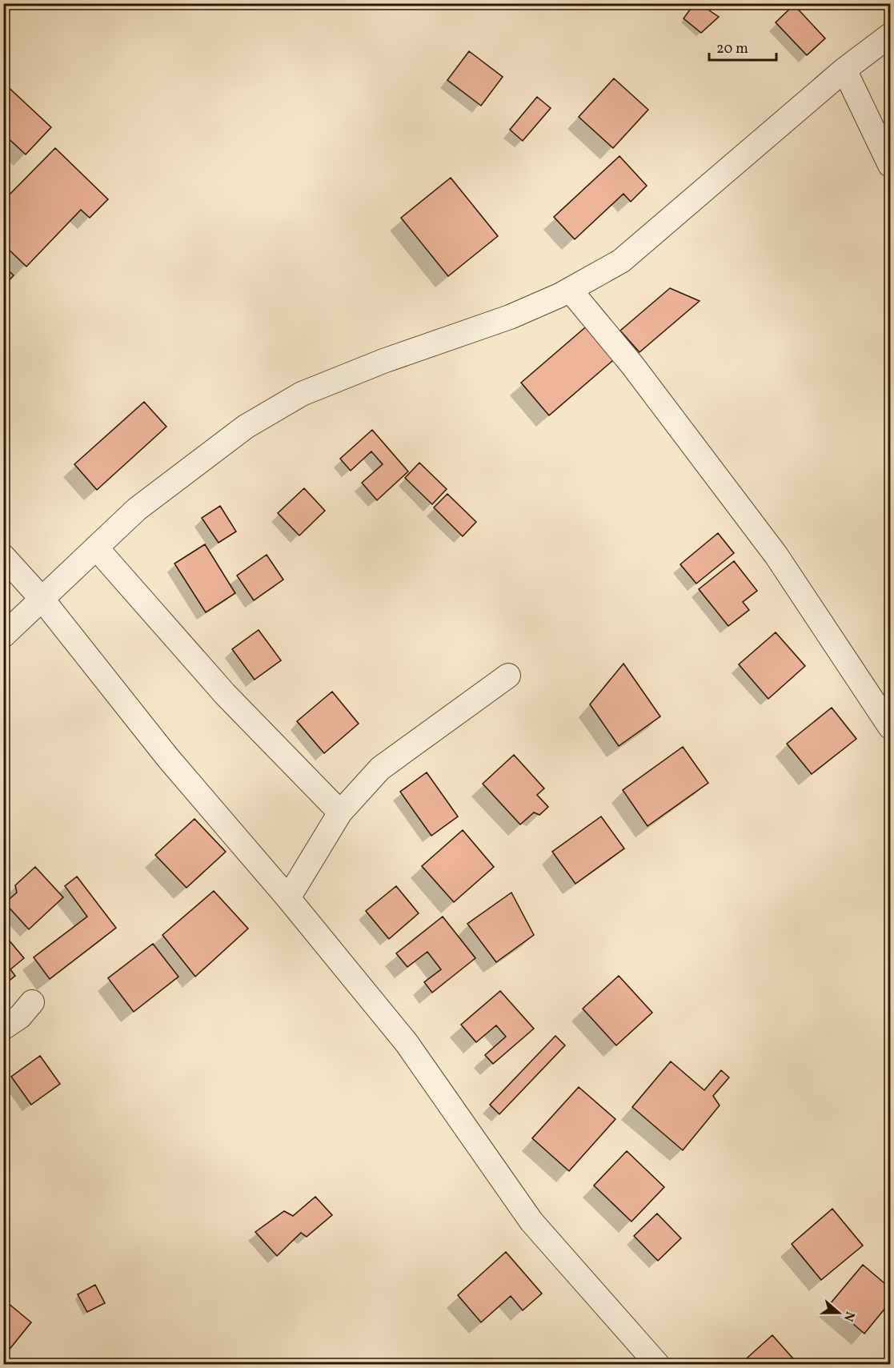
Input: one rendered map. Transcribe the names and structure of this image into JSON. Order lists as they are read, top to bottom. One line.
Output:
{"scale_bar":"20 m","north":"right"}
